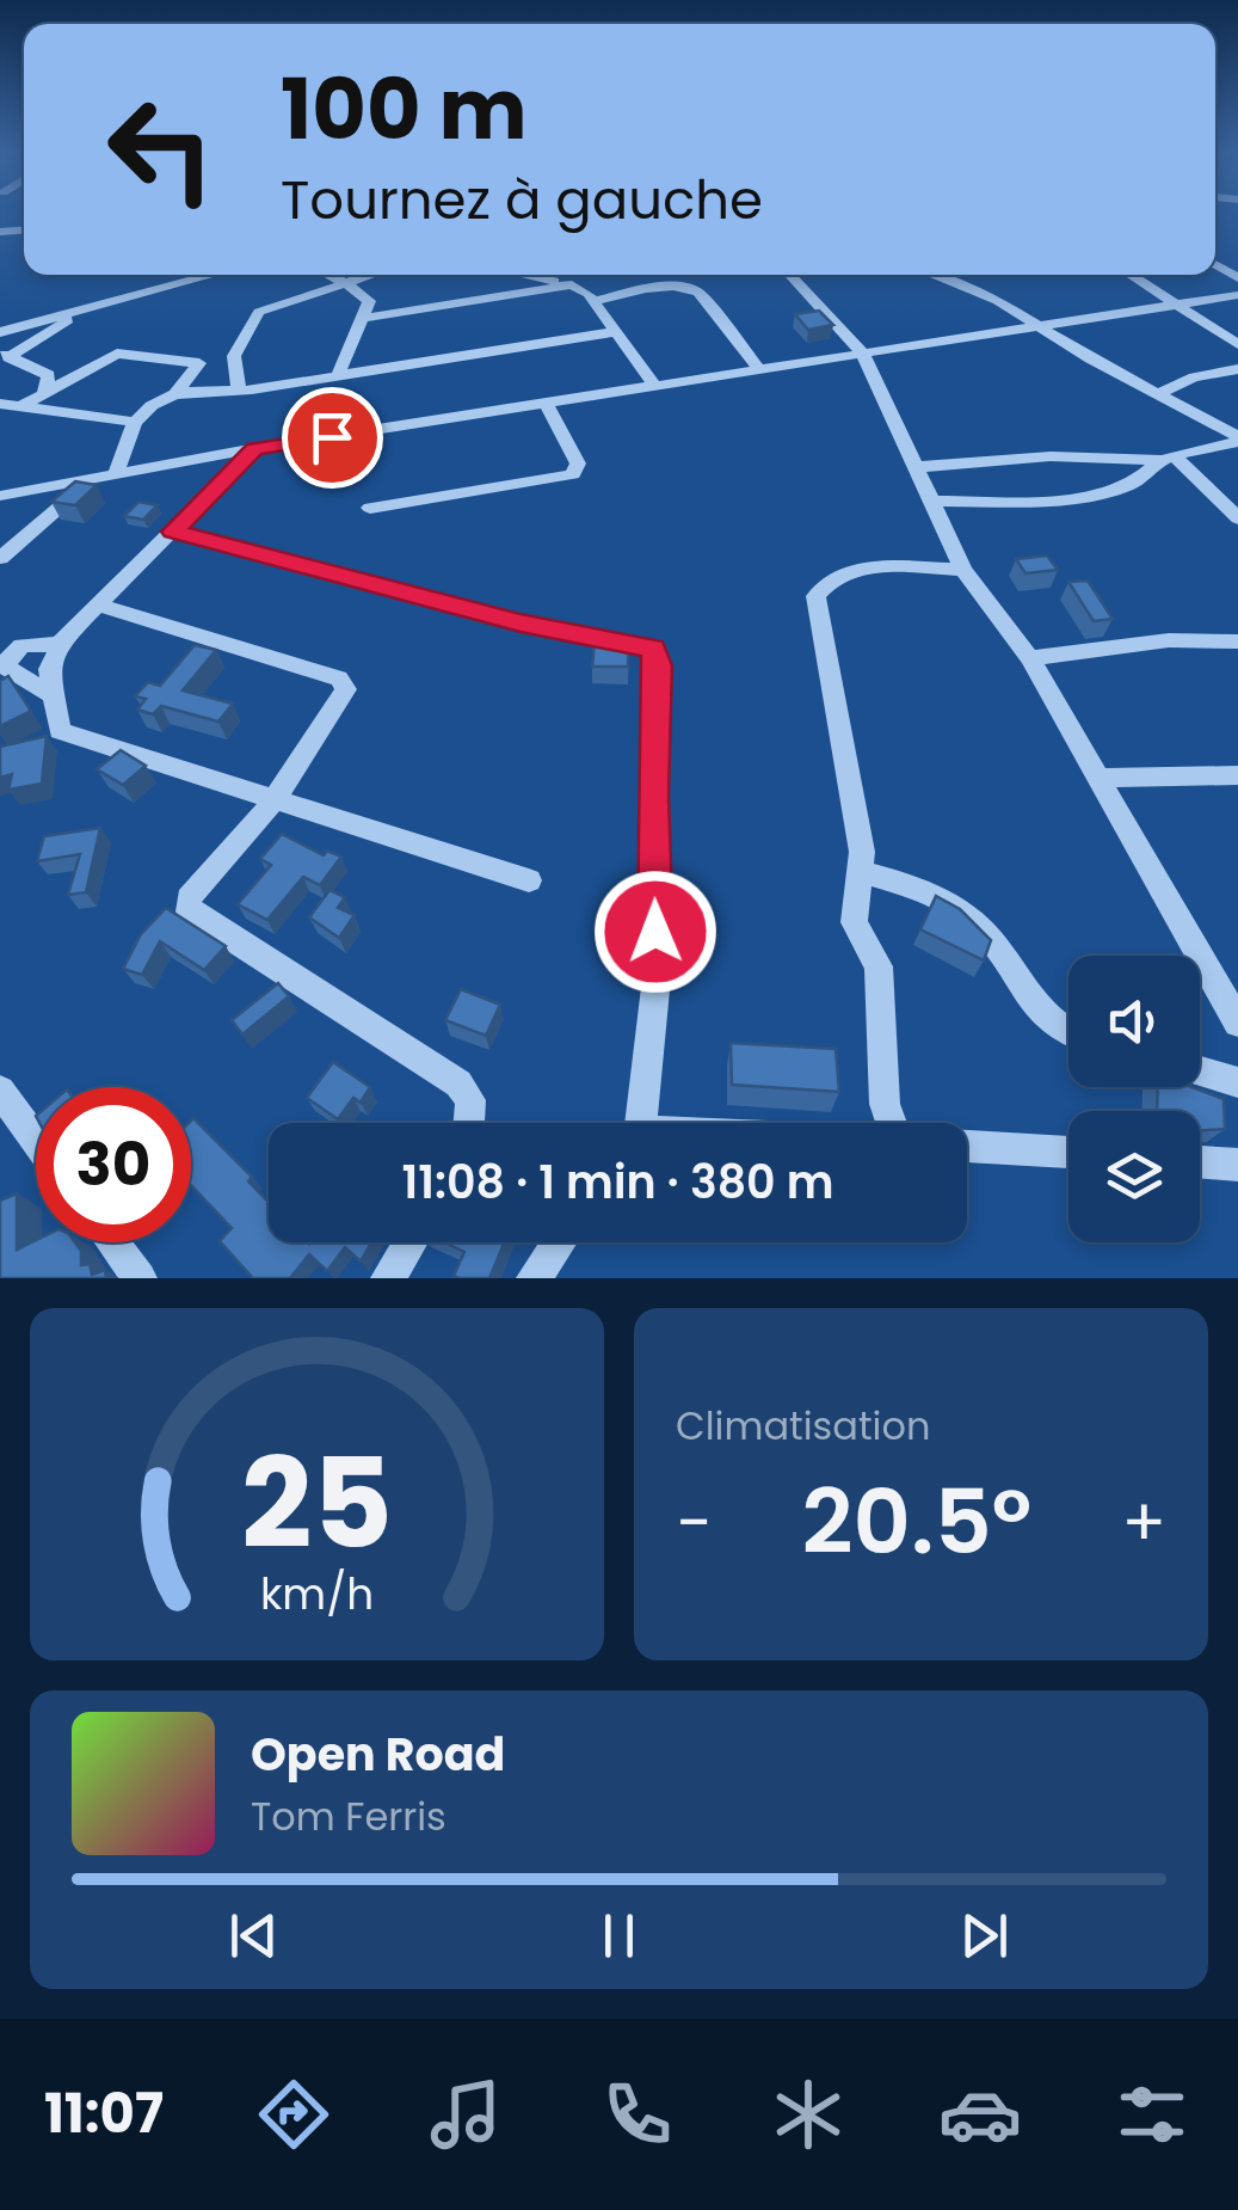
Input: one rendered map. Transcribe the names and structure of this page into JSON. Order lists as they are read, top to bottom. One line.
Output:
{"page":{"turn":["100 m","Tournez à gauche"],"limit":"30","trip":"11:08 · 1 min · 380 m","tile":"Climatisation","heat":["−","20.5°","+"],"song":["Open Road","Tom Ferris"],"tabs":"11:07","gauge":["25","km/h"]}}
